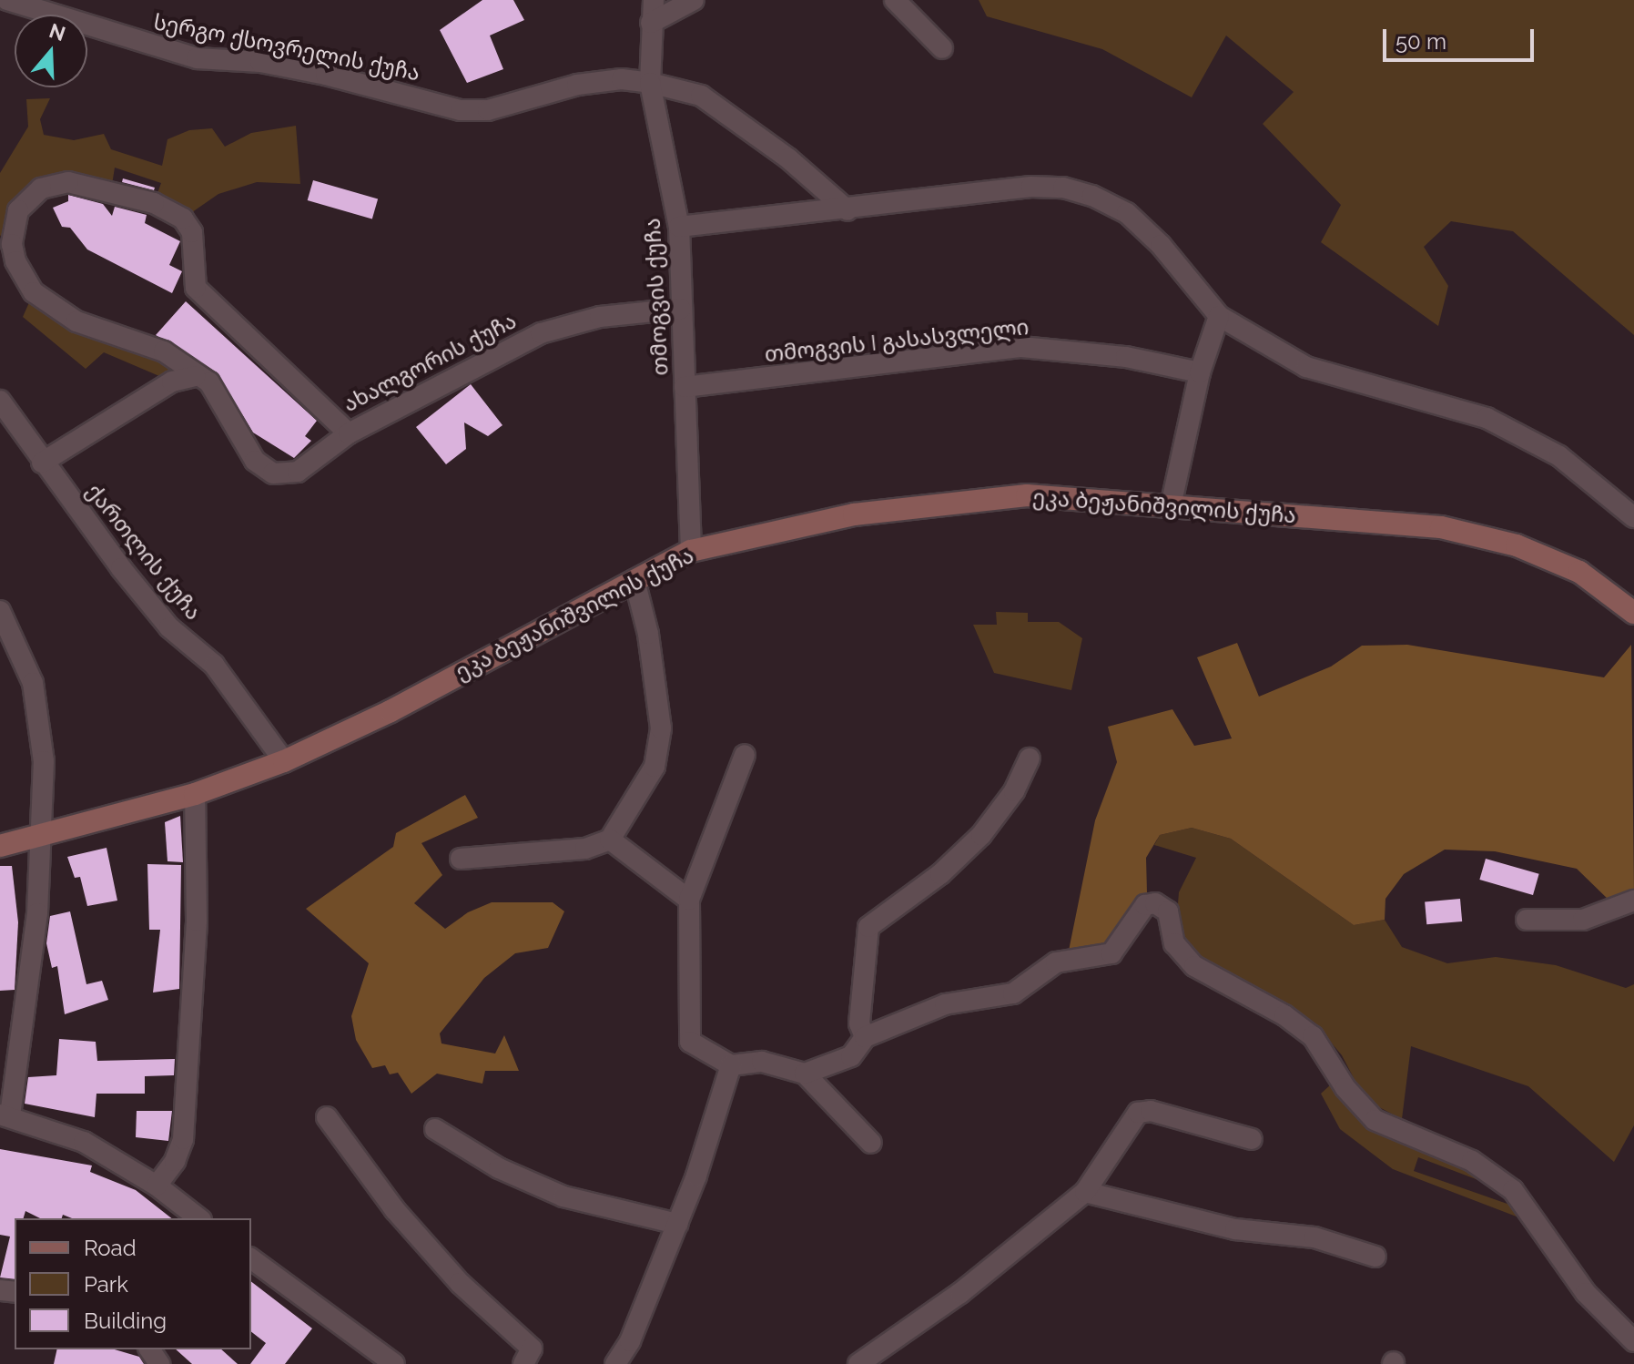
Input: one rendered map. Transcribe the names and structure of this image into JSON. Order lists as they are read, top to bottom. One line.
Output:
{"streets":{"street":["სერგო ქსოვრელის ქუჩა","თმოგვის ქუჩა","თმოგვის I გასასვლელი","ახალგორის ქუჩა","ეკა ბეჟანიშვილის ქუჩა","ქართლის ქუჩა"]},"crossings":[["სერგო ქსოვრელის ქუჩა","თმოგვის ქუჩა"],["თმოგვის ქუჩა","თმოგვის I გასასვლელი"],["თმოგვის ქუჩა","ახალგორის ქუჩა"],["თმოგვის ქუჩა","ეკა ბეჟანიშვილის ქუჩა"],["ეკა ბეჟანიშვილის ქუჩა","ქართლის ქუჩა"]],"legend":["Road","Park","Building"],"scale_bar":"50 m","north":"top"}
